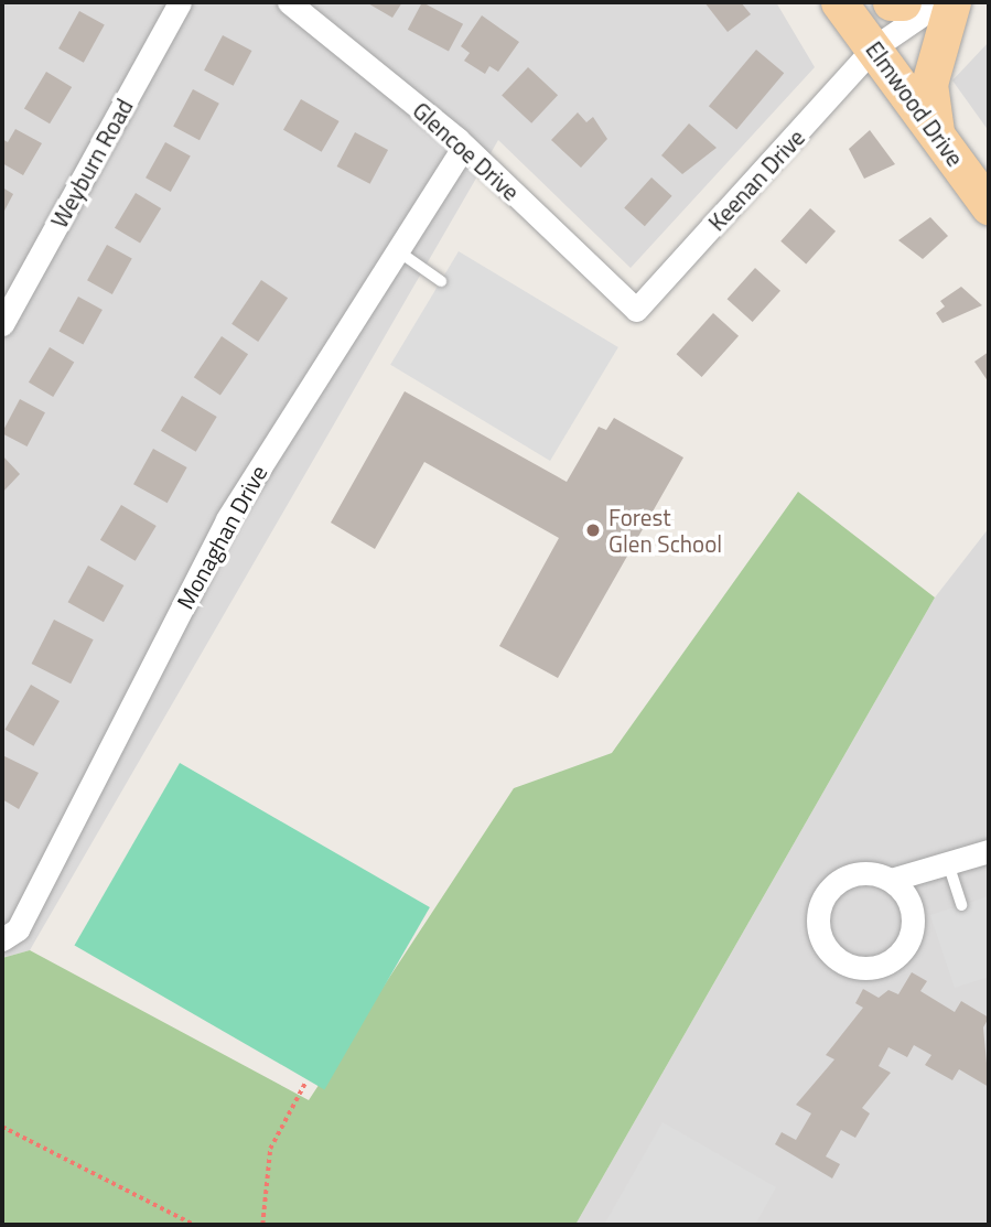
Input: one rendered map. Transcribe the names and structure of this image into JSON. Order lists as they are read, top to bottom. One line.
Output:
{"streets":{"main road":["Elmwood Drive"],"street":["Glencoe Drive","Weyburn Road","Keenan Drive","Monaghan Drive"]},"crossings":[["Elmwood Drive","Keenan Drive"],["Glencoe Drive","Keenan Drive"],["Glencoe Drive","Monaghan Drive"]],"places":["Forest Glen School"]}
